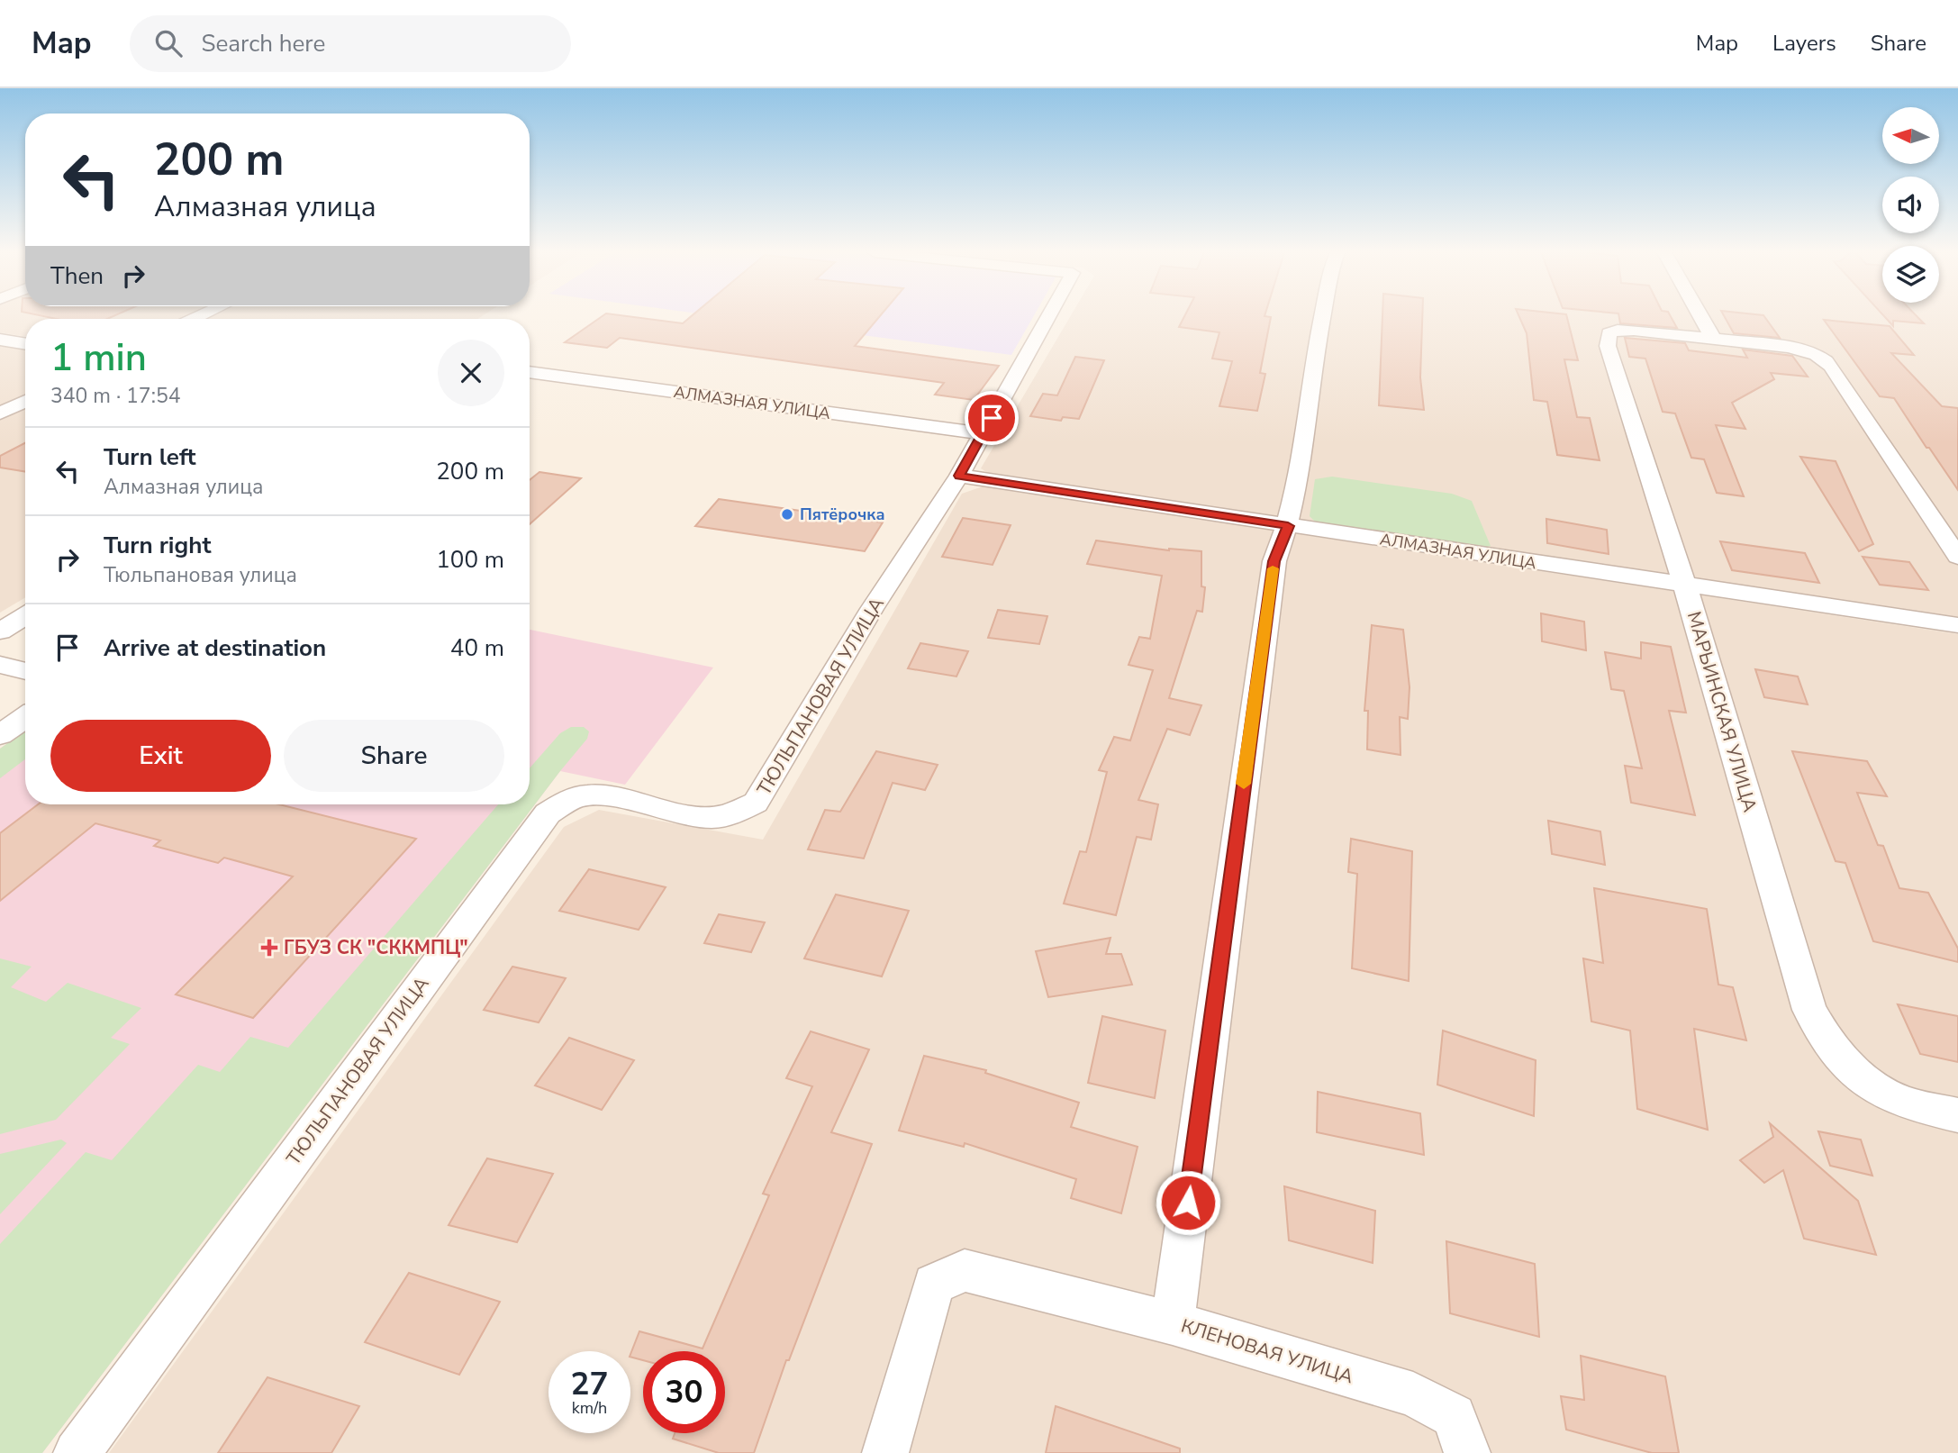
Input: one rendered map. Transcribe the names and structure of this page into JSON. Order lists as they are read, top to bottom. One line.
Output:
{"streets":{"street":["АЛМАЗНАЯ УЛИЦА","ТЮЛЬПАНОВАЯ УЛИЦА","МАРЬИНСКАЯ УЛИЦА","КЛЕНОВАЯ УЛИЦА"]},"crossings":[["АЛМАЗНАЯ УЛИЦА","ТЮЛЬПАНОВАЯ УЛИЦА"],["АЛМАЗНАЯ УЛИЦА","МАРЬИНСКАЯ УЛИЦА"],["АЛМАЗНАЯ УЛИЦА","КЛЕНОВАЯ УЛИЦА"]],"places":{"other":["Пятёрочка"],"health":["ГБУЗ СК \"СККМПЦ\""]},"north":"left","page":{"header":"Map","search":"Search here","nav":["Map","Layers","Share"],"turn":["200 m","Алмазная улица"],"then":"Then","heading":["1 min","340 m · 17:54"],"list":[{"name":"Turn left","note":"Алмазная улица","value":"200 m"},{"name":"Turn right","note":"Тюльпановая улица","value":"100 m"},{"name":"Arrive at destination","value":"40 m"}],"buttons":["Exit","Share"],"speed":"27 km/h","limit":"30"}}
